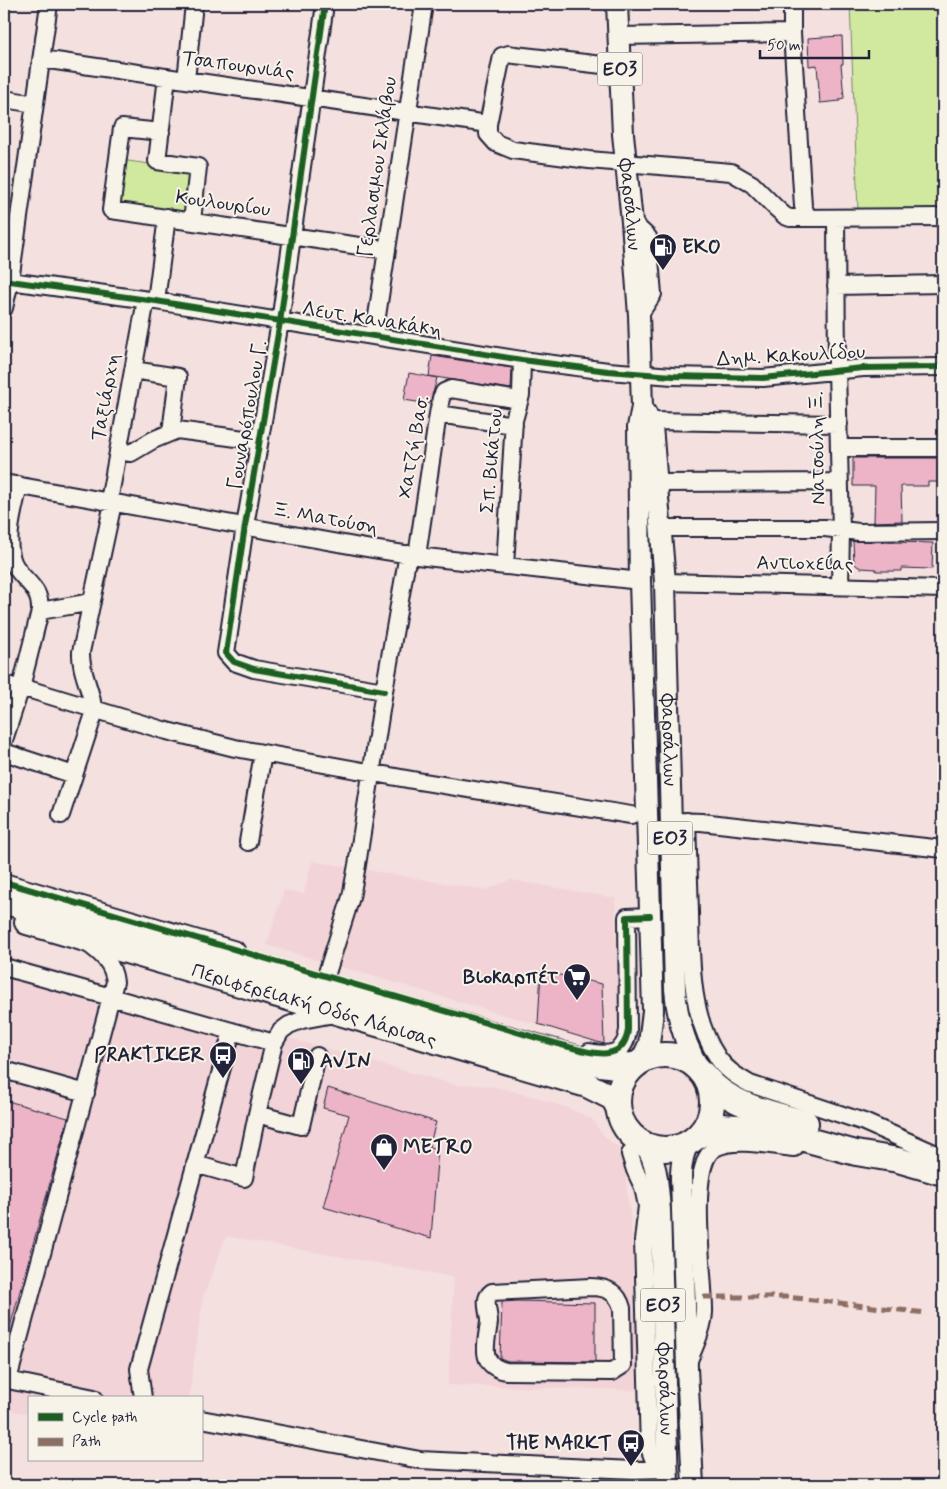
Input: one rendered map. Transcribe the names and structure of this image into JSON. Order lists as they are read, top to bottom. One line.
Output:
{"streets":{"highway":["ΕΟ3","Περιφερειακή Οδός Λάρισας"],"main road":["Φαρσάλων"],"street":["Τσαπουρνιάς","Γερλασιμου Σκλάβου","Κουλουρίου","Λευτ. Κανακάκη","Δημ. Κακουλίδου","Ταξιάρχη","Γουναρόπουλου Γ.","Χατζή Βασ.","Νατσούλη Ξ.","Σπ. Βικάτου","Ξ. Ματούση","Αντιοχείας"]},"crossings":[["Τσαπουρνιάς","Γερλασιμου Σκλάβου"],["Τσαπουρνιάς","Γουναρόπουλου Γ."],["ΕΟ3","Φαρσάλων"],["ΕΟ3","Περιφερειακή Οδός Λάρισας"],["Γερλασιμου Σκλάβου","Κουλουρίου"],["Γερλασιμου Σκλάβου","Λευτ. Κανακάκη"],["Κουλουρίου","Ταξιάρχη"],["Κουλουρίου","Γουναρόπουλου Γ."],["Φαρσάλων","Λευτ. Κανακάκη"],["Φαρσάλων","Δημ. Κακουλίδου"],["Φαρσάλων","Ξ. Ματούση"],["Φαρσάλων","Αντιοχείας"],["Φαρσάλων","Περιφερειακή Οδός Λάρισας"],["Λευτ. Κανακάκη","Δημ. Κακουλίδου"],["Λευτ. Κανακάκη","Ταξιάρχη"],["Λευτ. Κανακάκη","Γουναρόπουλου Γ."],["Λευτ. Κανακάκη","Σπ. Βικάτου"],["Δημ. Κακουλίδου","Νατσούλη Ξ."],["Ταξιάρχη","Ξ. Ματούση"],["Γουναρόπουλου Γ.","Χατζή Βασ."],["Γουναρόπουλου Γ.","Ξ. Ματούση"],["Χατζή Βασ.","Σπ. Βικάτου"],["Χατζή Βασ.","Ξ. Ματούση"],["Νατσούλη Ξ.","Αντιοχείας"],["Σπ. Βικάτου","Ξ. Ματούση"]],"places":{"fuel station":["EKO","AVIN"],"supermarket":["Βιοκαρπέτ"],"bus stop":["PRAKTIKER","THE MARKT"],"shop":["METRO"]},"legend":["Cycle path","Path"],"scale_bar":"50 m"}
